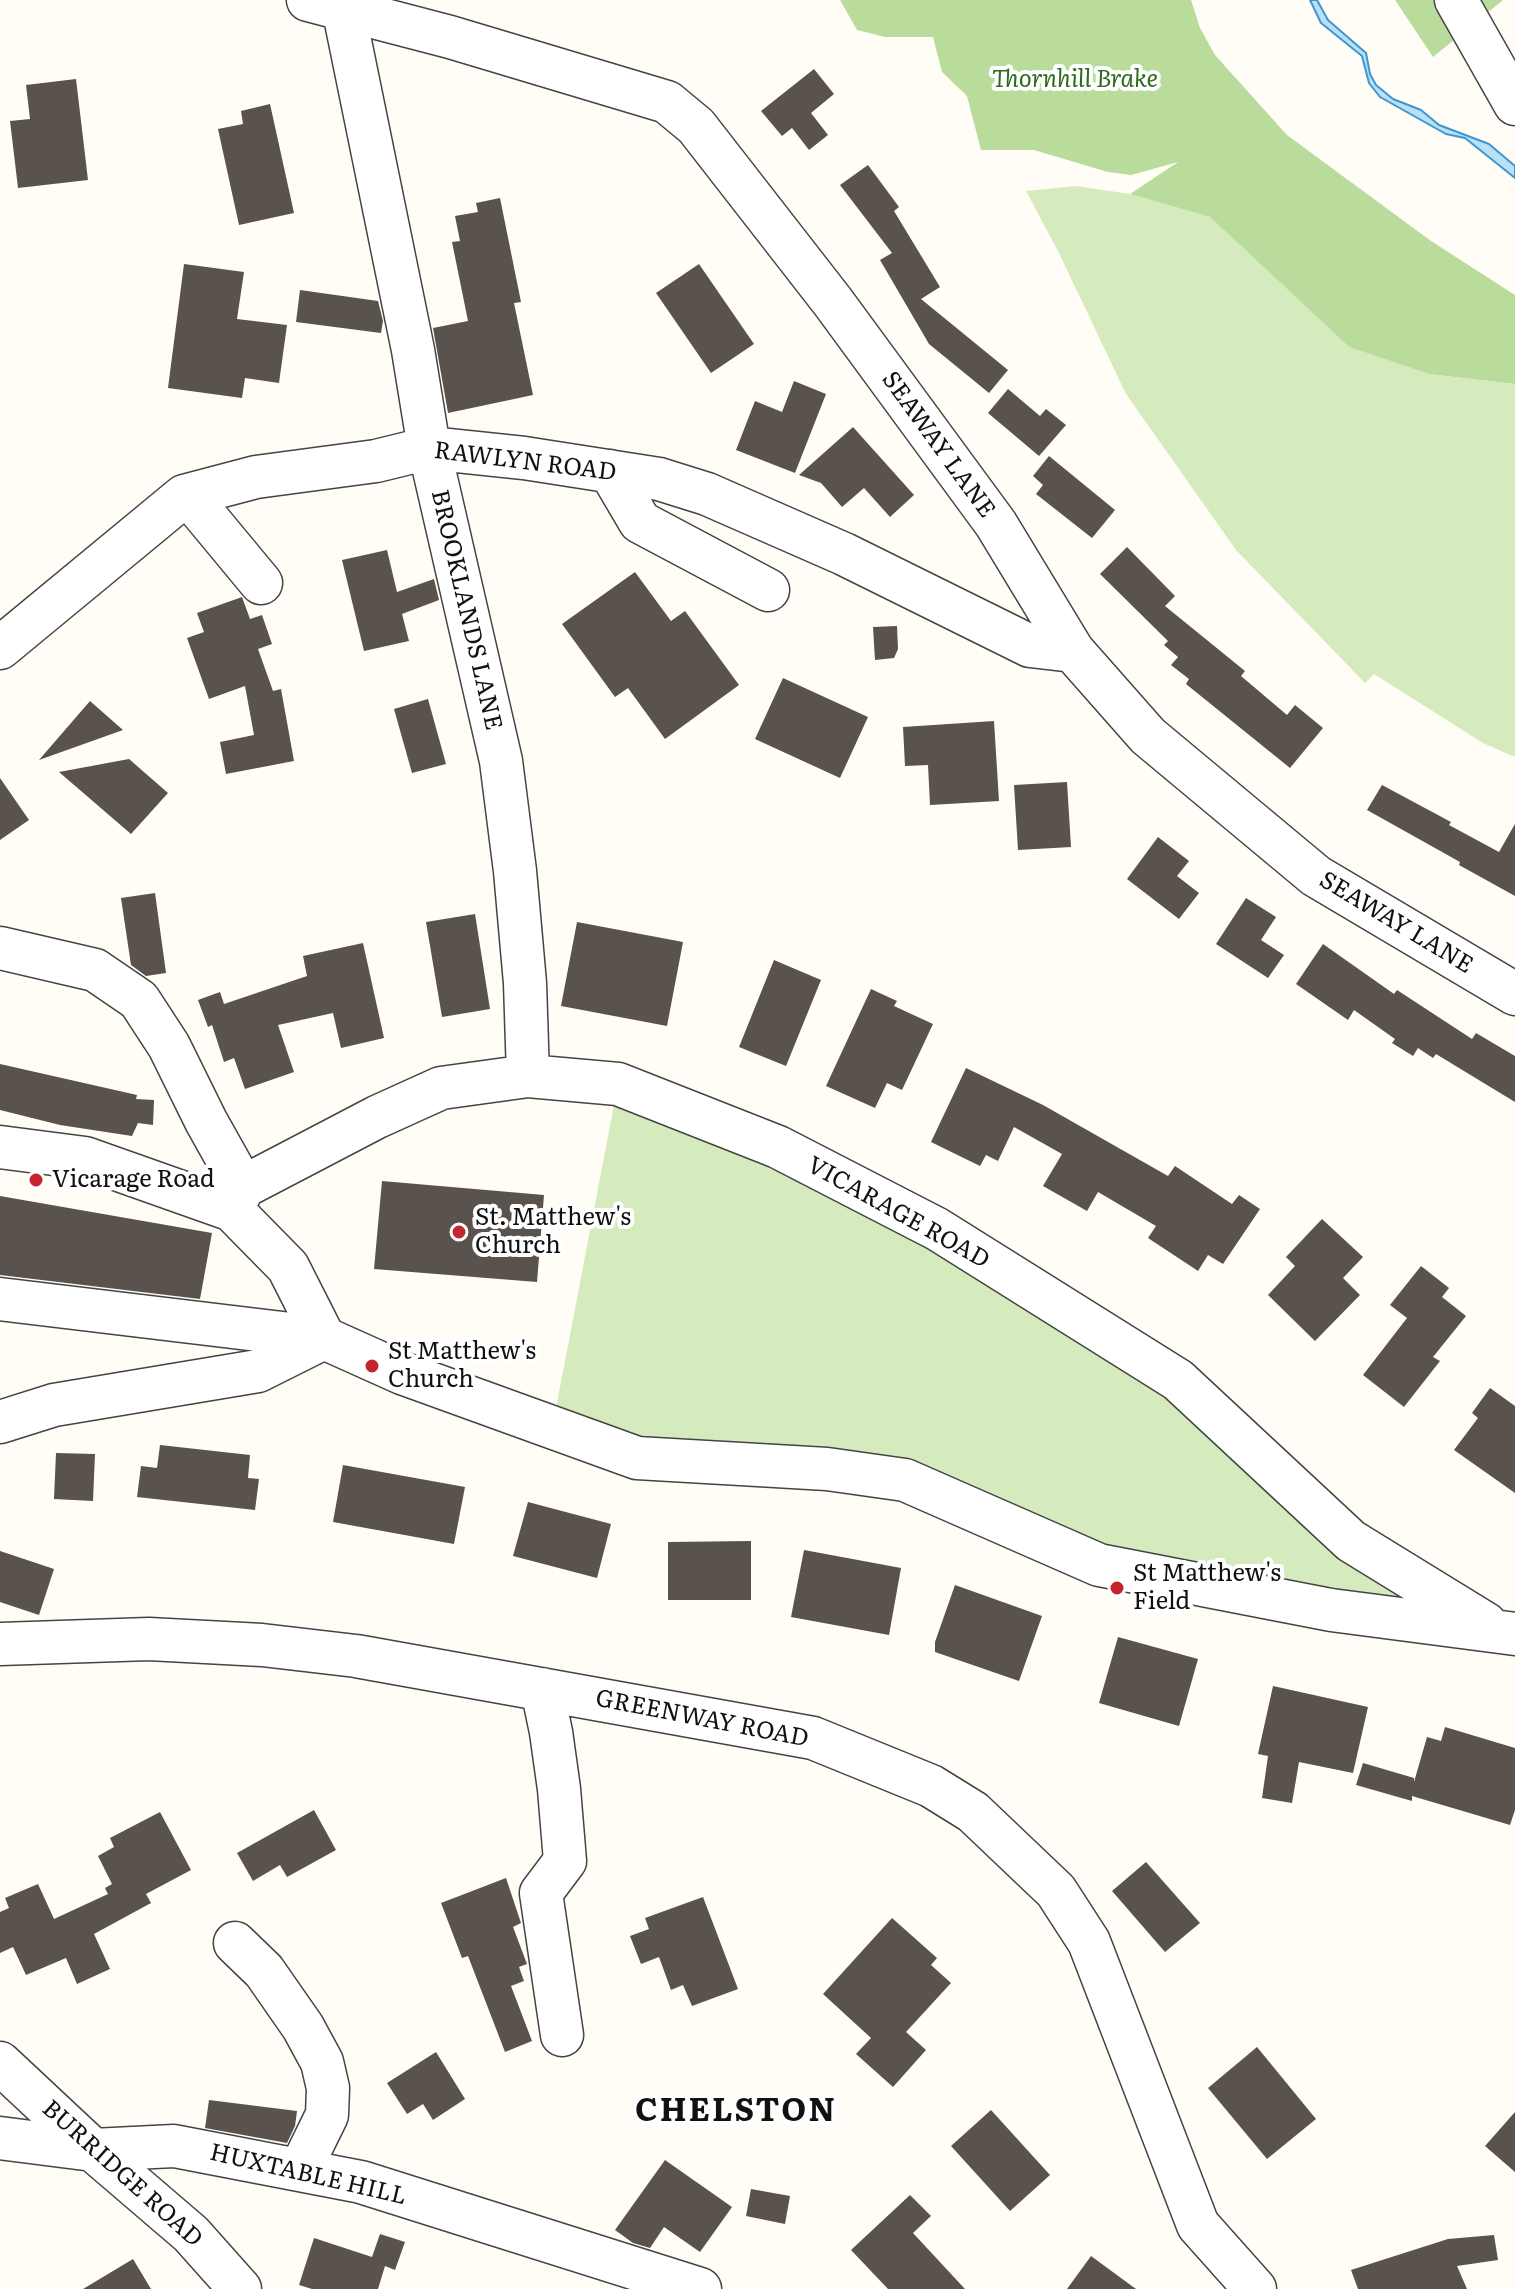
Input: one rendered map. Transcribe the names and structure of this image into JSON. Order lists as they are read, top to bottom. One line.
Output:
{"streets":{"street":["SEAWAY LANE","RAWLYN ROAD","BROOKLANDS LANE","VICARAGE ROAD","GREENWAY ROAD","BURRIDGE ROAD","HUXTABLE HILL"]},"crossings":[["SEAWAY LANE","RAWLYN ROAD"],["SEAWAY LANE","BROOKLANDS LANE"],["RAWLYN ROAD","BROOKLANDS LANE"],["BROOKLANDS LANE","VICARAGE ROAD"],["BURRIDGE ROAD","HUXTABLE HILL"]],"districts":["CHELSTON"],"parks":["Thornhill Brake"],"places":["Vicarage Road","St. Matthew's Church","St Matthew's Church","St Matthew's Field"]}
